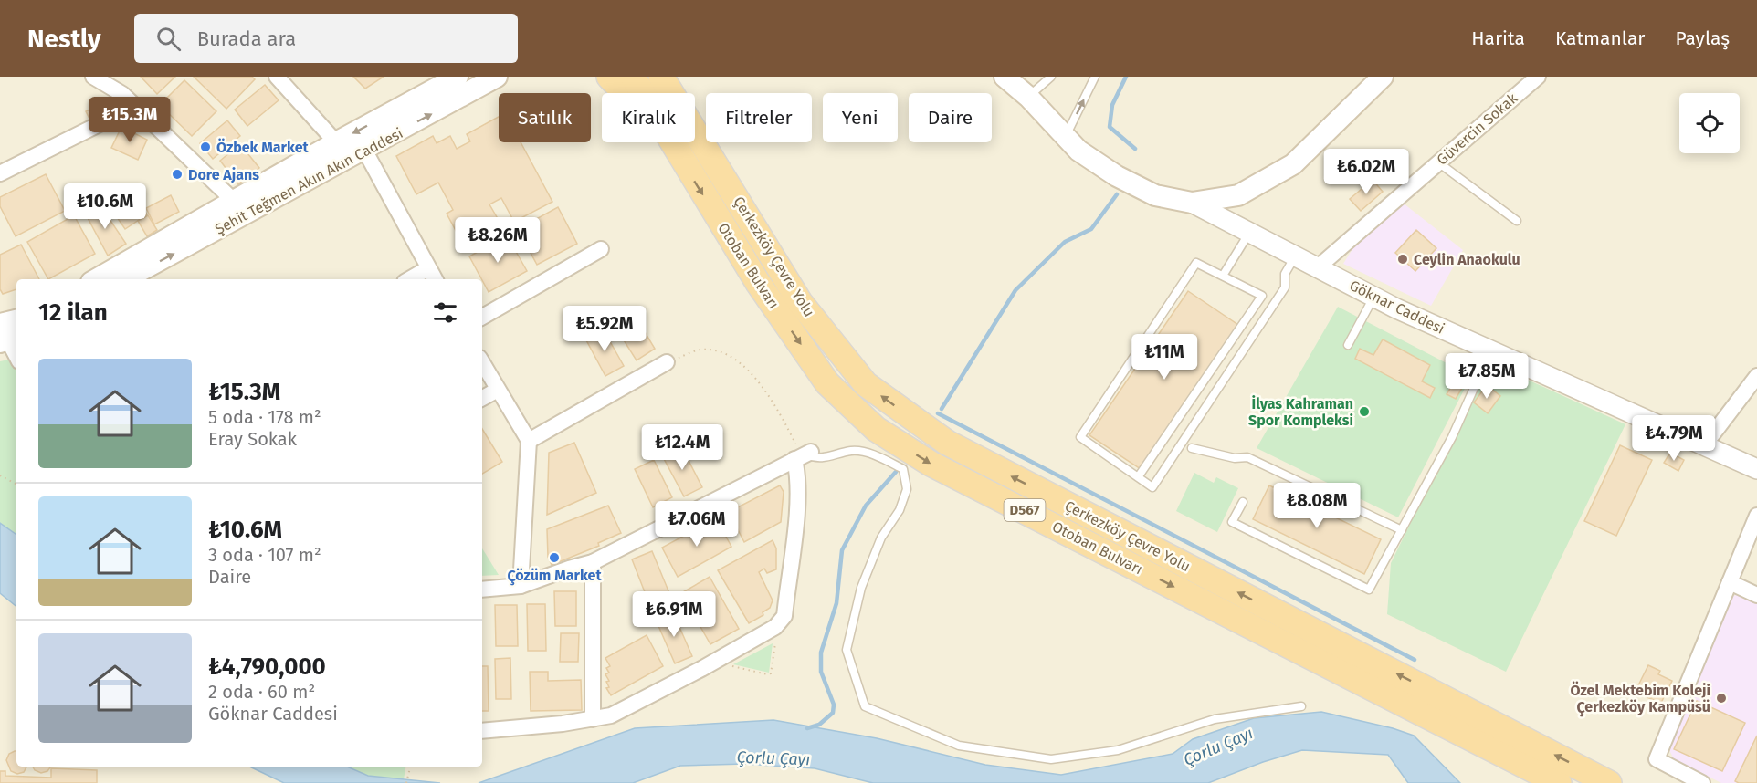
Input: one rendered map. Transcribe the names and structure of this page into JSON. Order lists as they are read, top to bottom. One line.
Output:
{"streets":{"highway":["Çerkezköy Çevre Yolu","Otoban Bulvarı","D567"],"main road":["Şehit Teğmen Akın Akın Caddesi"],"street":["Güvercin Sokak","Göknar Caddesi"]},"crossings":[["Güvercin Sokak","Göknar Caddesi"]],"one_way":["Çerkezköy Çevre Yolu","Otoban Bulvarı"],"water":["Çorlu Çayı"],"places":["Özbek Market","Dore Ajans","Ceylin Anaokulu","İlyas Kahraman Spor Kompleksi","Çözüm Market","Özel Mektebim Koleji Çerkezköy Kampüsü"],"page":{"header":"Nestly","search":"Burada ara","nav":["Harita","Katmanlar","Paylaş"],"chip":["Satılık","Kiralık","Filtreler","Yeni","Daire"],"price":["₺15.3M","₺6.02M","₺10.6M","₺8.26M","₺5.92M","₺11M","₺7.85M","₺4.79M","₺12.4M","₺8.08M","₺7.06M","₺6.91M"],"heading":"12 ilan","list":[{"name":"₺15.3M","note":"5 oda · 178 m² · Eray Sokak"},{"name":"₺10.6M","note":"3 oda · 107 m² · Daire"},{"name":"₺4,790,000","note":"2 oda · 60 m² · Göknar Caddesi"}]}}
